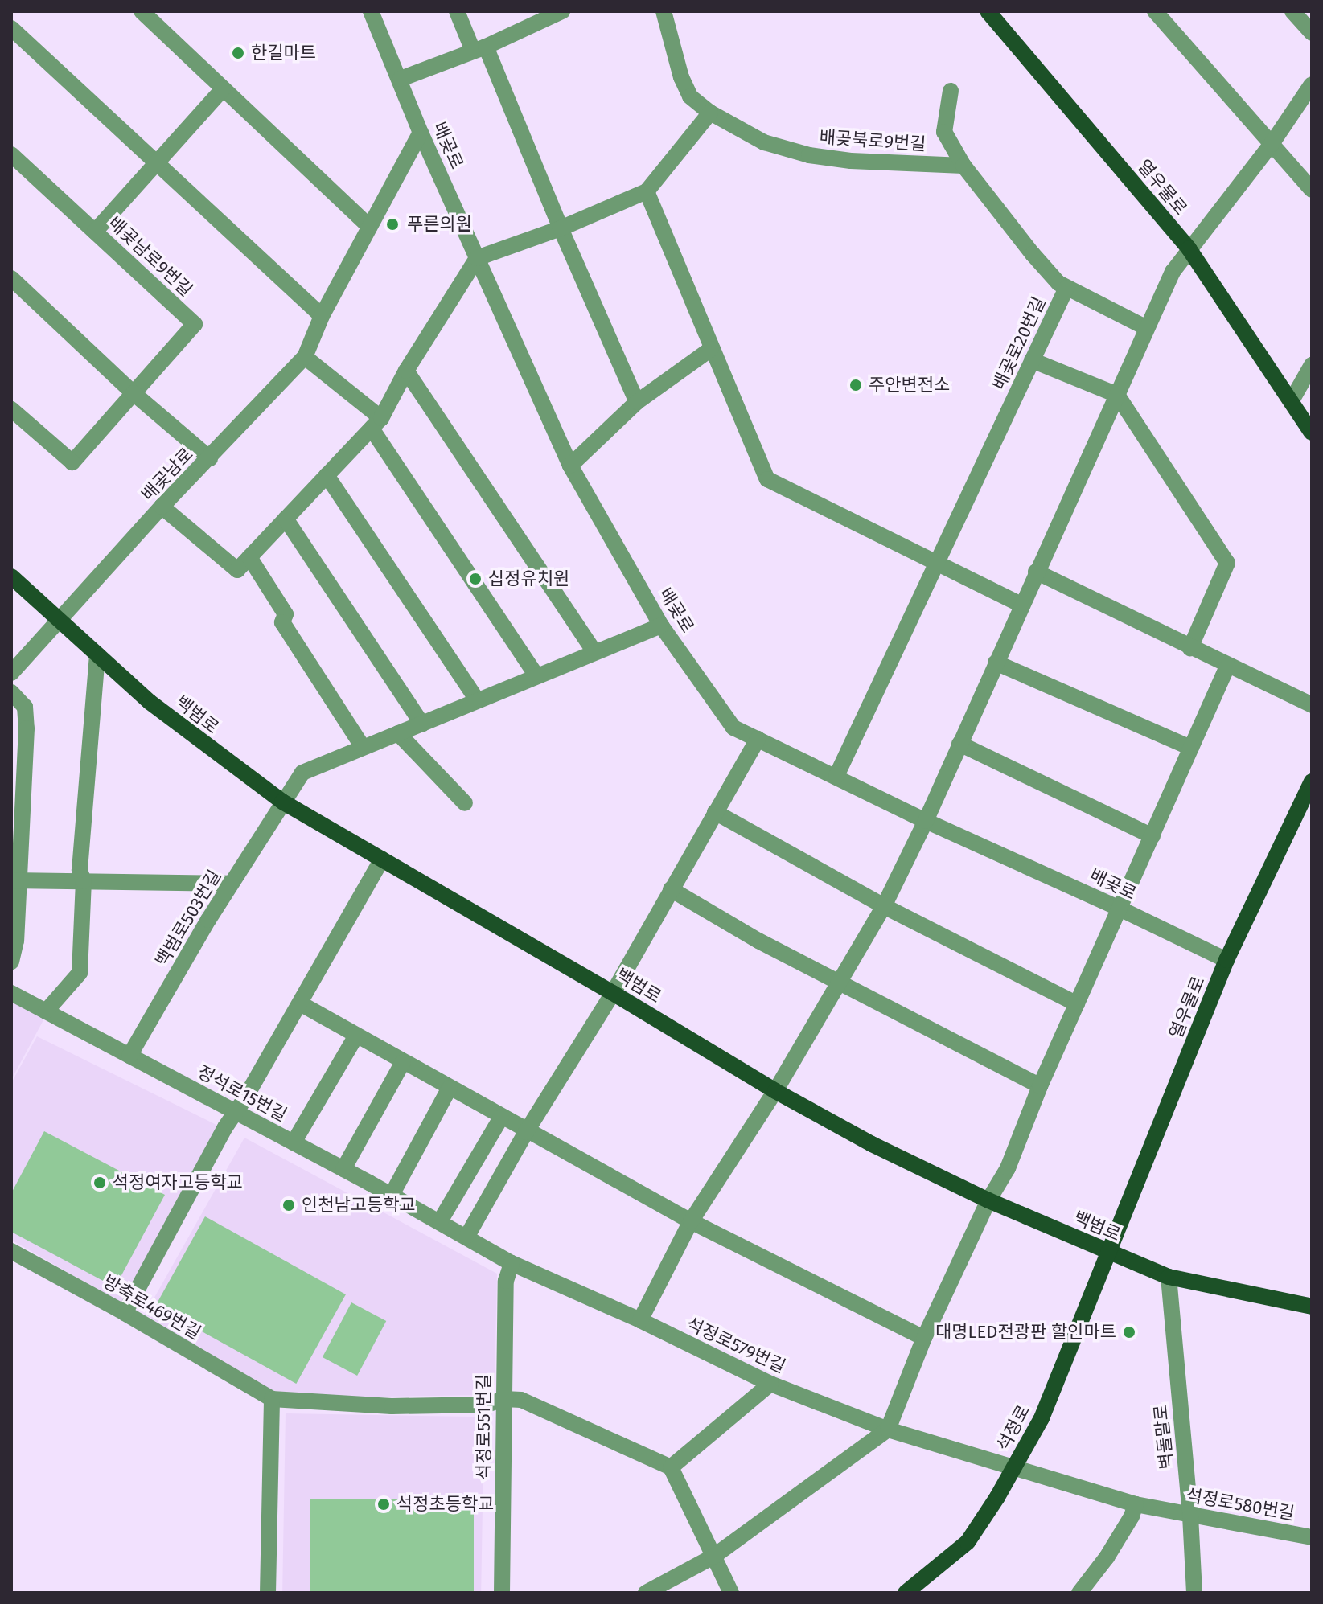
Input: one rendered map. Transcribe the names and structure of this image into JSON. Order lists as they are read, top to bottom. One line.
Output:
{"streets":{"main road":["열우물로","백범로","석정로"],"street":["배곶북로9번길","배곶로","배곶남로9번길","배곶로20번길","배곶남로","백범로503번길","정석로15번길","방축로469번길","석정로579번길","석정로551번길","벽돌말로","석정로580번길"]},"crossings":[["배곶북로9번길","배곶로20번길"],["배곶로","열우물로"],["배곶로","배곶로20번길"],["배곶로","배곶남로"],["배곶로","백범로503번길"],["열우물로","백범로"],["열우물로","석정로"],["배곶남로","백범로"],["백범로","백범로503번길"],["백범로","석정로"],["백범로","벽돌말로"],["백범로503번길","정석로15번길"],["정석로15번길","석정로579번길"],["석정로579번길","석정로551번길"],["석정로579번길","석정로"],["석정로579번길","석정로580번길"],["석정로","석정로580번길"],["벽돌말로","석정로580번길"]],"places":["한길마트","푸른의원","주안변전소","십정유치원","석정여자고등학교","인천남고등학교","대명LED전광판 할인마트","석정초등학교"]}
